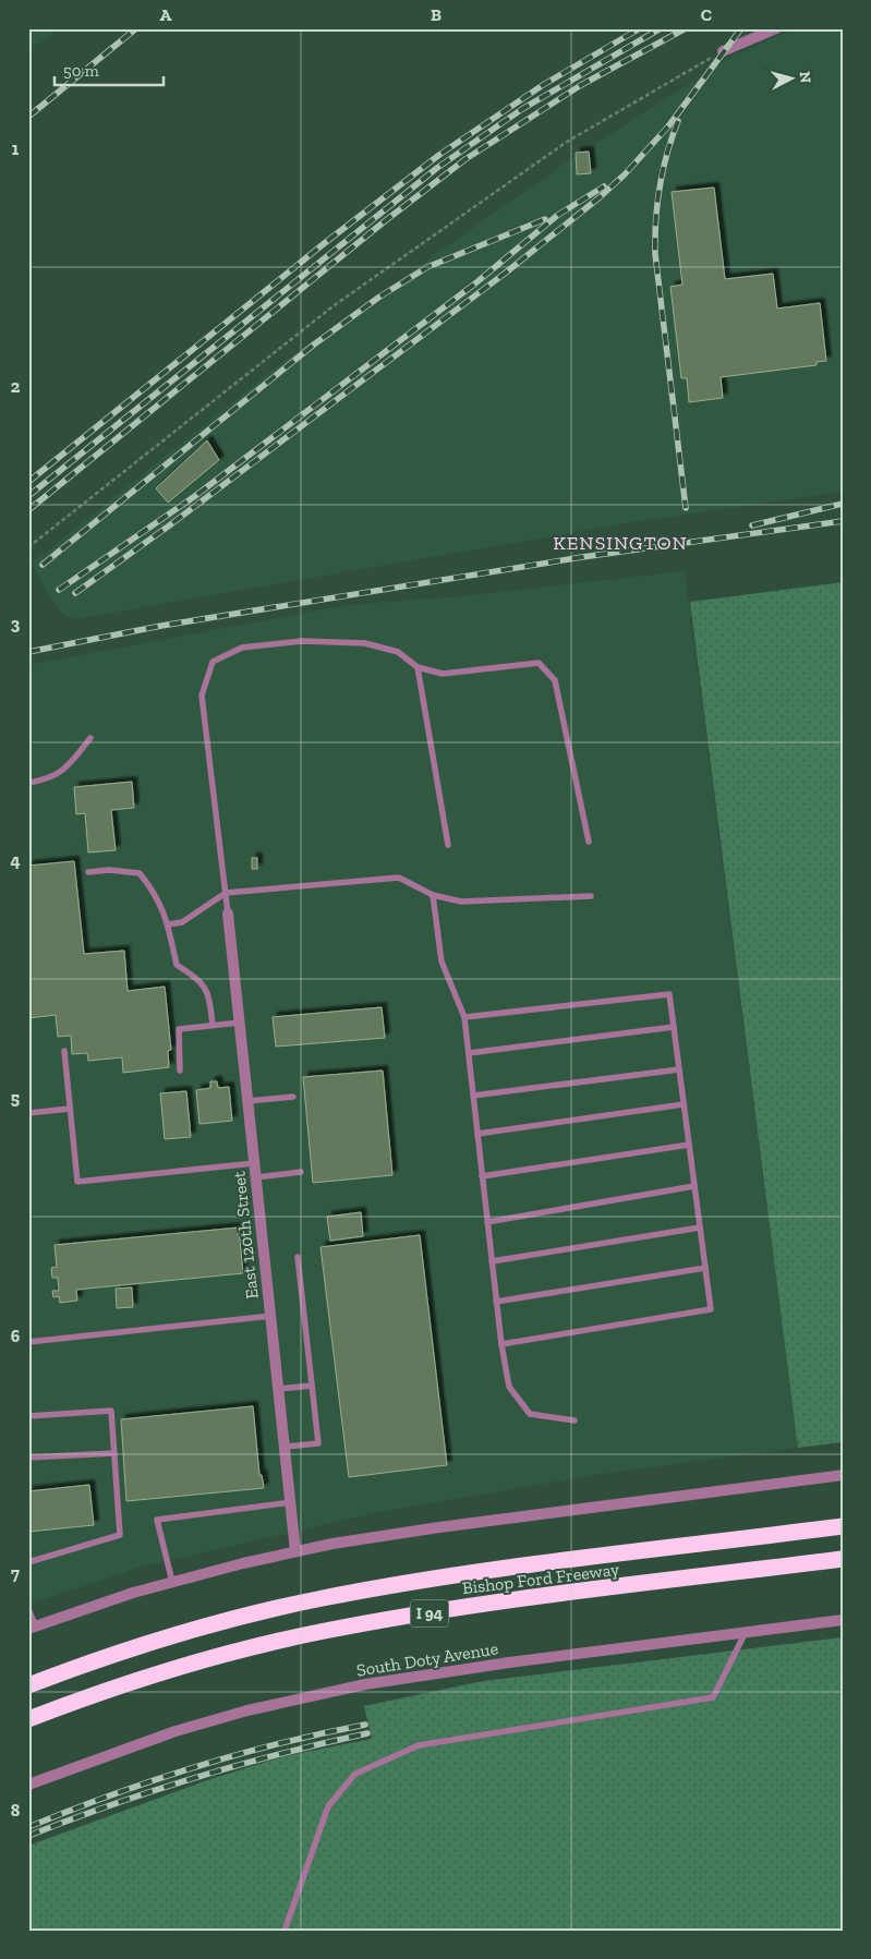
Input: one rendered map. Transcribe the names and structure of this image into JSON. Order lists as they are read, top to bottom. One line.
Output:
{"streets":{"highway":["Bishop Ford Freeway","I 94"],"street":["East 120th Street","South Doty Avenue"]},"districts":["KENSINGTON"],"scale_bar":"50 m","north":"right","grid":{"columns":["A","B","C"],"rows":["1","2","3","4","5","6","7","8"]}}
